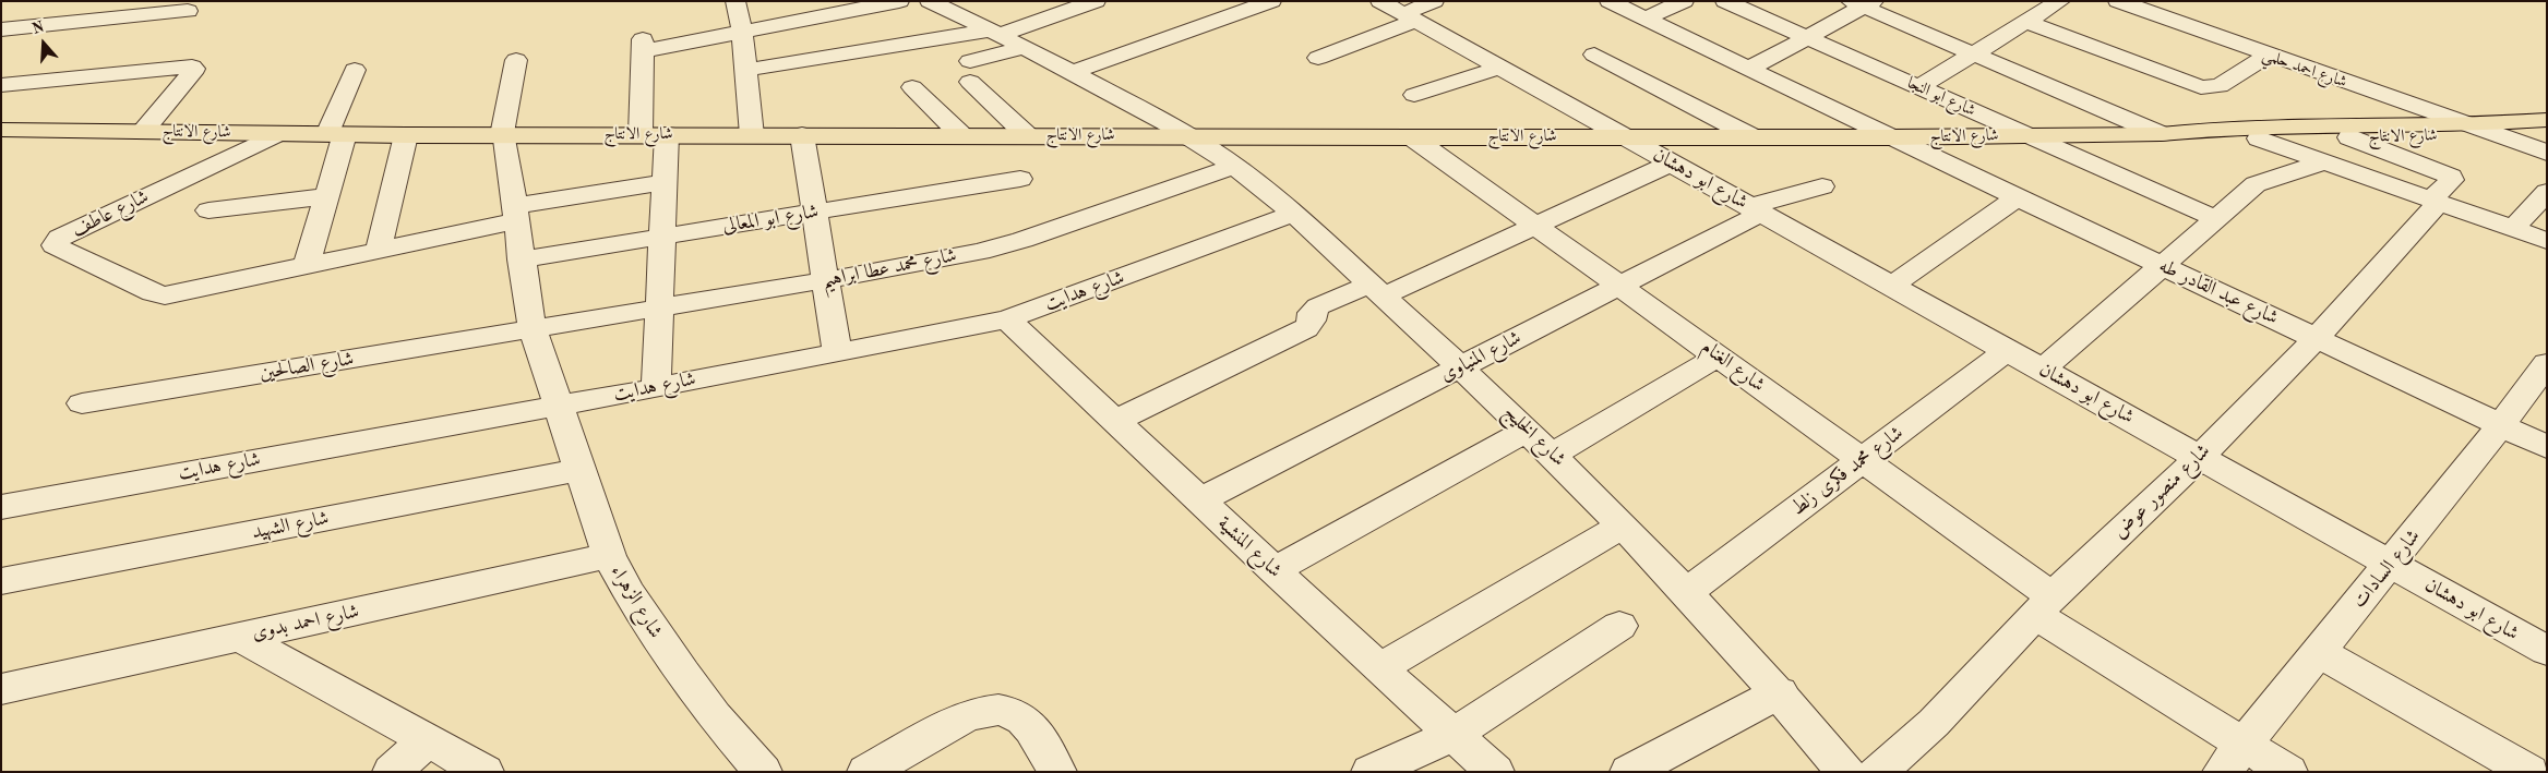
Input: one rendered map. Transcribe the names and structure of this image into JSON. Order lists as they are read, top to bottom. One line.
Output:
{"streets":{"main road":["شارع الانتاج"],"street":["شارع احمد حلمي","شارع ابو النجا","شارع ابو دهشان","شارع عاطف","شارع ابو المعالى","شارع محمد عطا ابراهيم","شارع هدايت","شارع عبد القادر طه","شارع المنياوى","شارع الصالحين","شارع الغنام","شارع الخليج","شارع محمد فكرى زلط","شارع منصور عوض","شارع الشهيد","شارع المنشية","شارع السادات","شارع الزهراء","شارع احمد بدوى"]},"crossings":[["شارع احمد حلمي","شارع الانتاج"],["شارع ابو النجا","شارع الانتاج"],["شارع الانتاج","شارع ابو دهشان"],["شارع الانتاج","شارع عاطف"],["شارع الانتاج","شارع عبد القادر طه"],["شارع الانتاج","شارع الغنام"],["شارع الانتاج","شارع الخليج"],["شارع الانتاج","شارع منصور عوض"],["شارع الانتاج","شارع الزهراء"],["شارع ابو دهشان","شارع المنياوى"],["شارع ابو دهشان","شارع محمد فكرى زلط"],["شارع ابو دهشان","شارع منصور عوض"],["شارع ابو دهشان","شارع السادات"],["شارع ابو المعالى","شارع الزهراء"],["شارع محمد عطا ابراهيم","شارع الصالحين"],["شارع محمد عطا ابراهيم","شارع الخليج"],["شارع محمد عطا ابراهيم","شارع الزهراء"],["شارع هدايت","شارع الخليج"],["شارع هدايت","شارع المنشية"],["شارع هدايت","شارع الزهراء"],["شارع عبد القادر طه","شارع منصور عوض"],["شارع عبد القادر طه","شارع السادات"],["شارع المنياوى","شارع الغنام"],["شارع المنياوى","شارع الخليج"],["شارع المنياوى","شارع المنشية"],["شارع الصالحين","شارع الزهراء"],["شارع الغنام","شارع محمد فكرى زلط"],["شارع الغنام","شارع منصور عوض"],["شارع الغنام","شارع السادات"],["شارع الخليج","شارع محمد فكرى زلط"],["شارع الشهيد","شارع الزهراء"],["شارع الزهراء","شارع احمد بدوى"]],"north":"top"}
